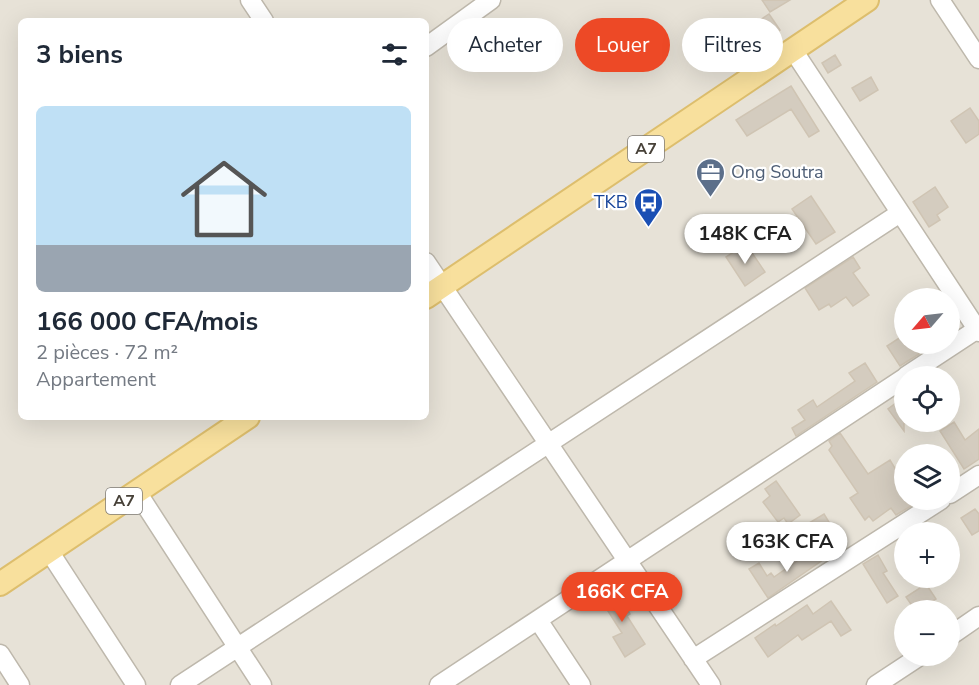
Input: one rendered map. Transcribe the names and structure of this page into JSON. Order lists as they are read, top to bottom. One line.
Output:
{"streets":{"main road":["A7"]},"places":{"office":["Ong Soutra"],"bus stop":["TKB"]},"north":"bottom left","page":{"chip":["Acheter","Louer","Filtres"],"heading":"3 biens","list":[{"name":"166 000 CFA/mois","note":"2 pièces · 72 m² · Appartement"}],"price":["148K CFA","163K CFA","166K CFA"],"map_buttons":["+","−"]}}
